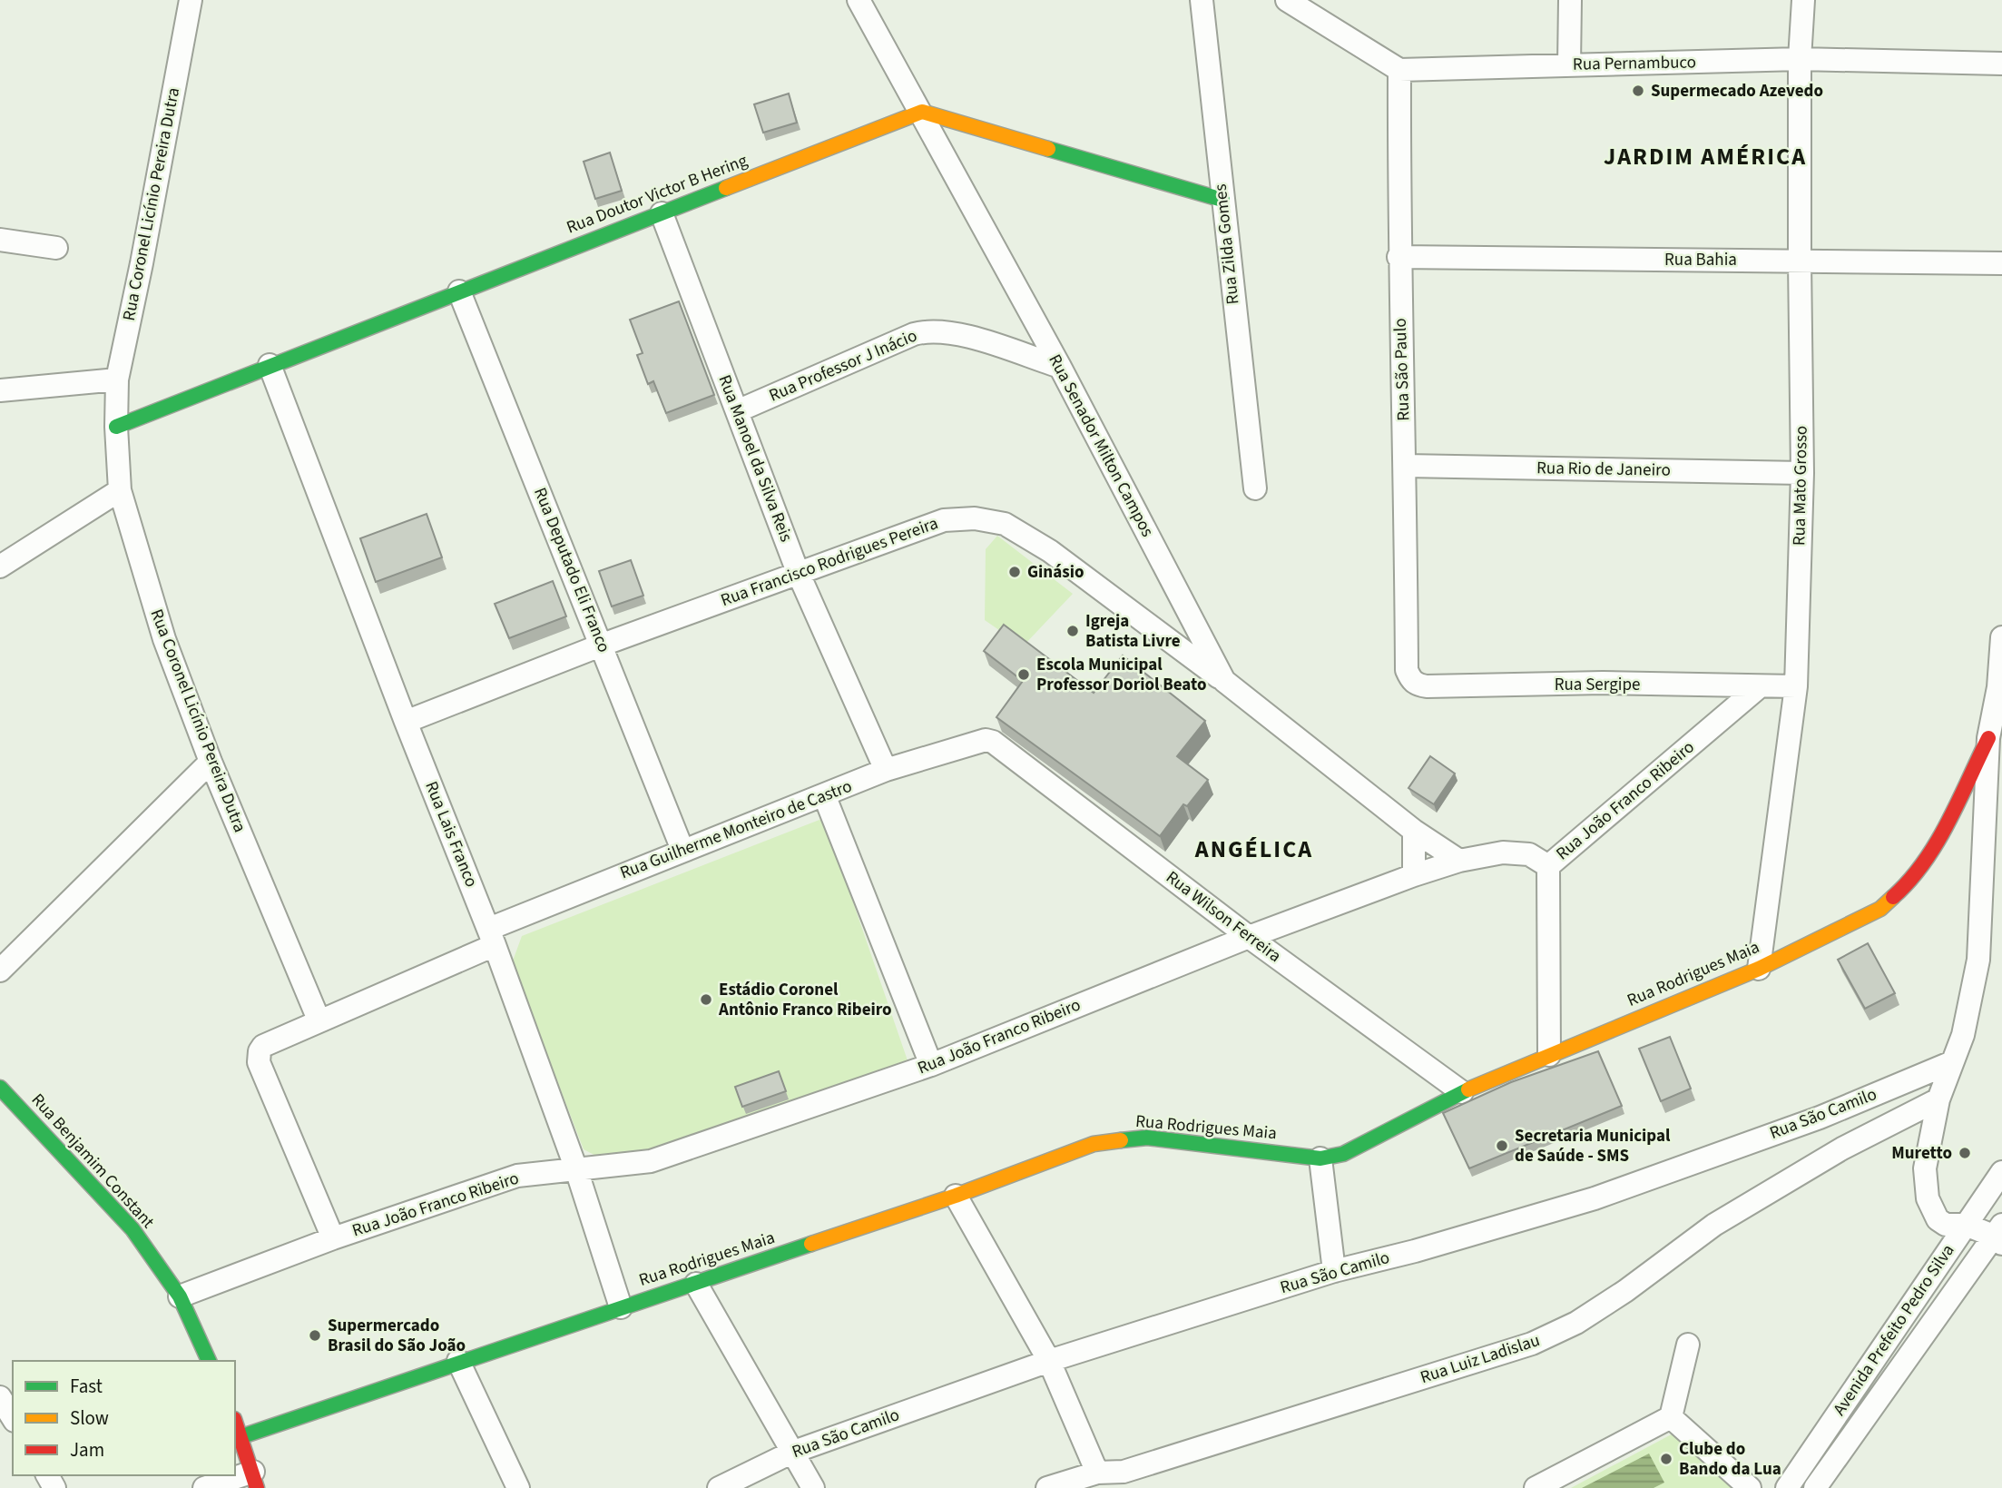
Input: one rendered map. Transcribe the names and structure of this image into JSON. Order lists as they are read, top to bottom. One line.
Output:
{"streets":{"street":["Rua Pernambuco","Rua Doutor Victor B Hering","Rua Coronel Licínio Pereira Dutra","Rua Zilda Gomes","Rua Bahia","Rua Professor J Inácio","Rua São Paulo","Rua Senador Milton Campos","Rua Manoel da Silva Reis","Rua Rio de Janeiro","Rua Mato Grosso","Rua Francisco Rodrigues Pereira","Rua Deputado Eli Franco","Rua Sergipe","Rua João Franco Ribeiro","Rua Guilherme Monteiro de Castro","Rua Lais Franco","Rua Wilson Ferreira","Rua Rodrigues Maia","Rua São Camilo","Rua Benjamim Constant","Avenida Prefeito Pedro Silva","Rua Luiz Ladislau"]},"crossings":[["Rua Pernambuco","Rua São Paulo"],["Rua Pernambuco","Rua Mato Grosso"],["Rua Doutor Victor B Hering","Rua Coronel Licínio Pereira Dutra"],["Rua Doutor Victor B Hering","Rua Senador Milton Campos"],["Rua Doutor Victor B Hering","Rua Manoel da Silva Reis"],["Rua Doutor Victor B Hering","Rua Deputado Eli Franco"],["Rua Doutor Victor B Hering","Rua Lais Franco"],["Rua Coronel Licínio Pereira Dutra","Rua Guilherme Monteiro de Castro"],["Rua Bahia","Rua São Paulo"],["Rua Bahia","Rua Mato Grosso"],["Rua Professor J Inácio","Rua Senador Milton Campos"],["Rua Professor J Inácio","Rua Manoel da Silva Reis"],["Rua São Paulo","Rua Rio de Janeiro"],["Rua São Paulo","Rua Sergipe"],["Rua Senador Milton Campos","Rua Francisco Rodrigues Pereira"],["Rua Senador Milton Campos","Rua João Franco Ribeiro"],["Rua Manoel da Silva Reis","Rua Francisco Rodrigues Pereira"],["Rua Manoel da Silva Reis","Rua Guilherme Monteiro de Castro"],["Rua Rio de Janeiro","Rua Mato Grosso"],["Rua Mato Grosso","Rua Sergipe"],["Rua Mato Grosso","Rua Rodrigues Maia"],["Rua Francisco Rodrigues Pereira","Rua Deputado Eli Franco"],["Rua Francisco Rodrigues Pereira","Rua Lais Franco"],["Rua Deputado Eli Franco","Rua Guilherme Monteiro de Castro"],["Rua Sergipe","Rua João Franco Ribeiro"],["Rua João Franco Ribeiro","Rua Guilherme Monteiro de Castro"],["Rua João Franco Ribeiro","Rua Lais Franco"],["Rua João Franco Ribeiro","Rua Wilson Ferreira"],["Rua João Franco Ribeiro","Rua Benjamim Constant"],["Rua Guilherme Monteiro de Castro","Rua Lais Franco"],["Rua Guilherme Monteiro de Castro","Rua Wilson Ferreira"],["Rua Lais Franco","Rua Rodrigues Maia"],["Rua Wilson Ferreira","Rua Rodrigues Maia"]],"districts":["JARDIM AMÉRICA","ANGÉLICA"],"places":["Supermecado Azevedo","Ginásio","Igreja Batista Livre","Escola Municipal Professor Doriol Beato","Estádio Coronel Antônio Franco Ribeiro","Secretaria Municipal de Saúde - SMS","Muretto","Supermercado Brasil do São João","Clube do Bando da Lua"],"legend":["Fast","Slow","Jam"]}
